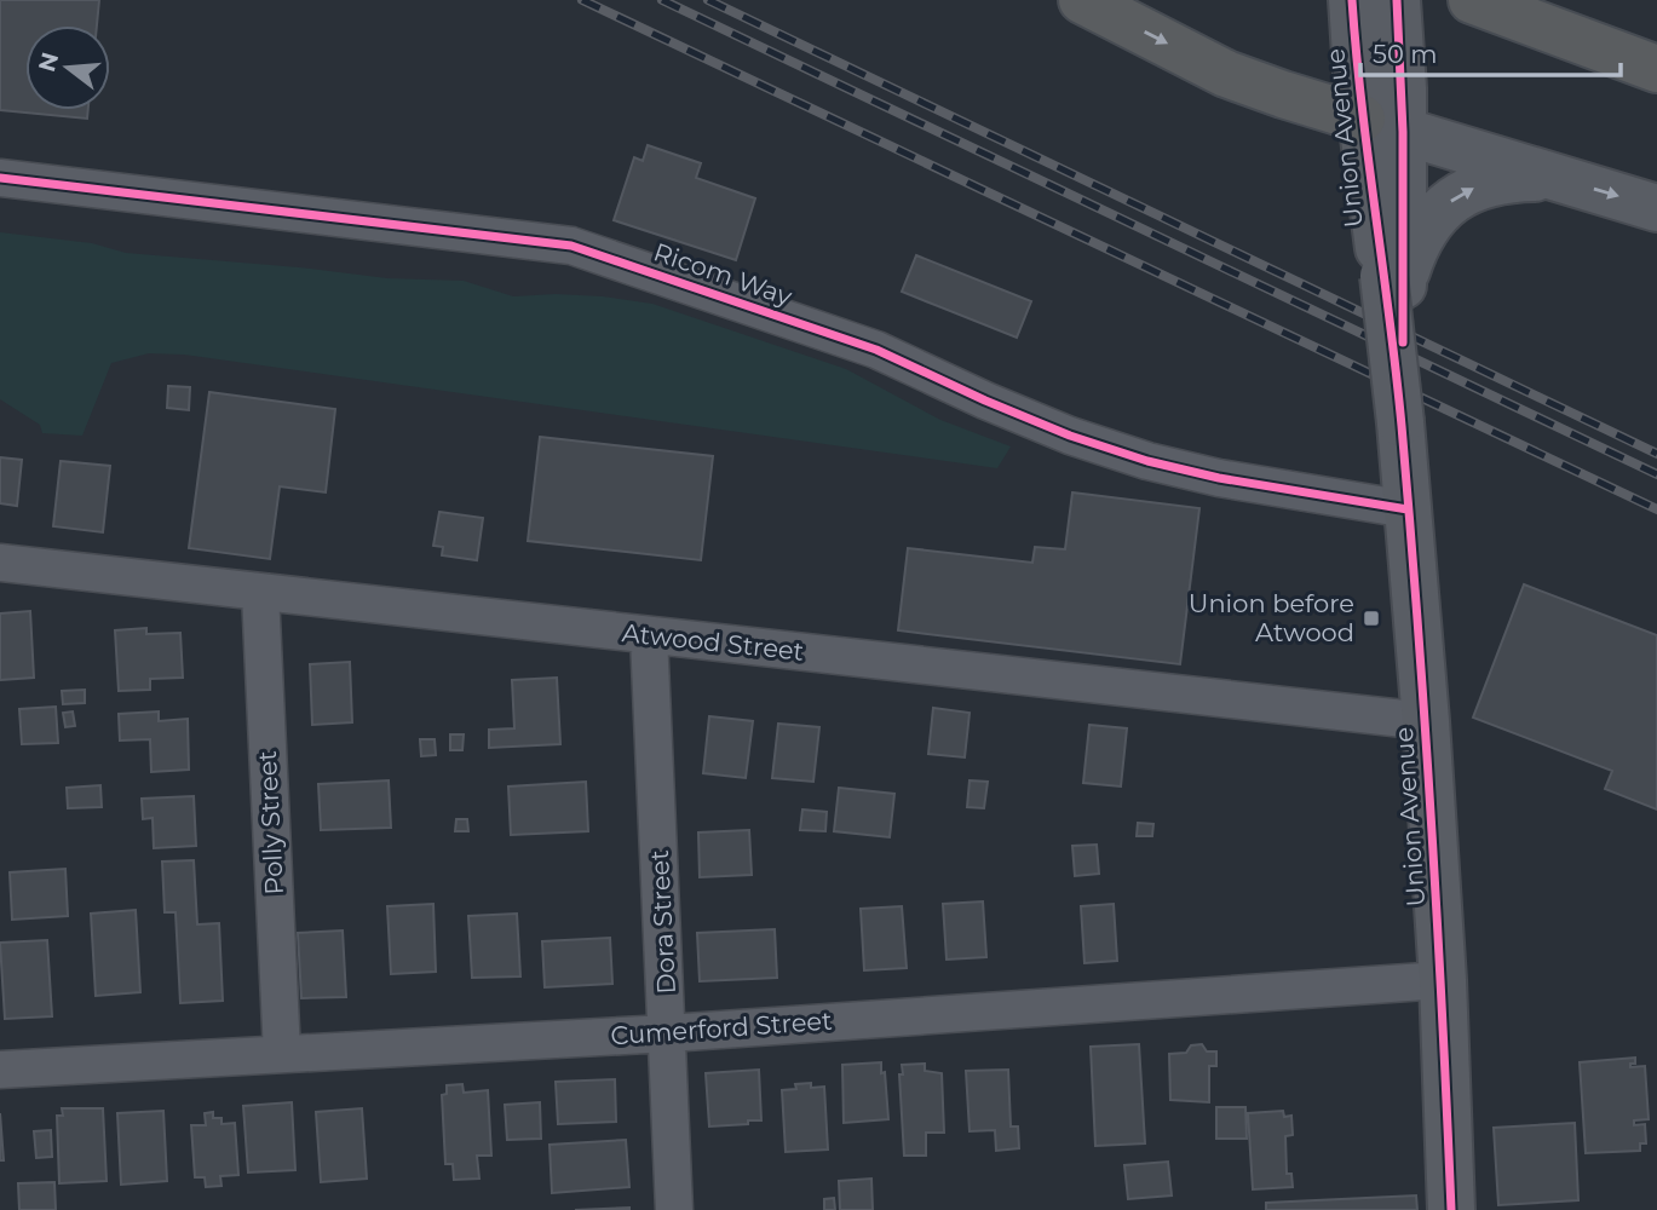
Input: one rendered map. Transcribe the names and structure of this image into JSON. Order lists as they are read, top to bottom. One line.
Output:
{"streets":{"main road":["Union Avenue"],"street":["Ricom Way","Atwood Street","Polly Street","Dora Street","Cumerford Street"]},"crossings":[["Union Avenue","Ricom Way"],["Union Avenue","Atwood Street"],["Union Avenue","Cumerford Street"],["Atwood Street","Polly Street"],["Atwood Street","Dora Street"],["Polly Street","Cumerford Street"],["Dora Street","Cumerford Street"]],"places":{"transit":["Union before Atwood"]},"scale_bar":"50 m","north":"left"}
